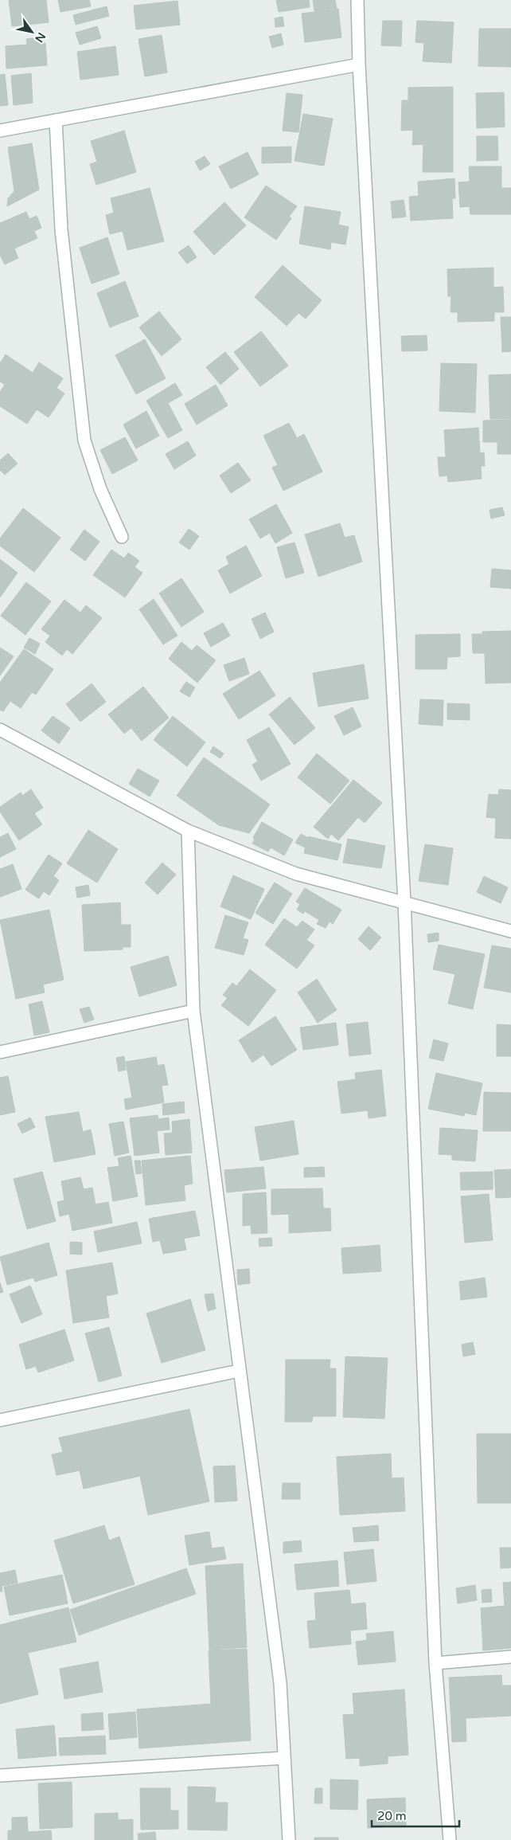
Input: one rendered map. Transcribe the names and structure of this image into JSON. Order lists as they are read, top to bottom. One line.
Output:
{"scale_bar":"20 m","north":"bottom right"}
